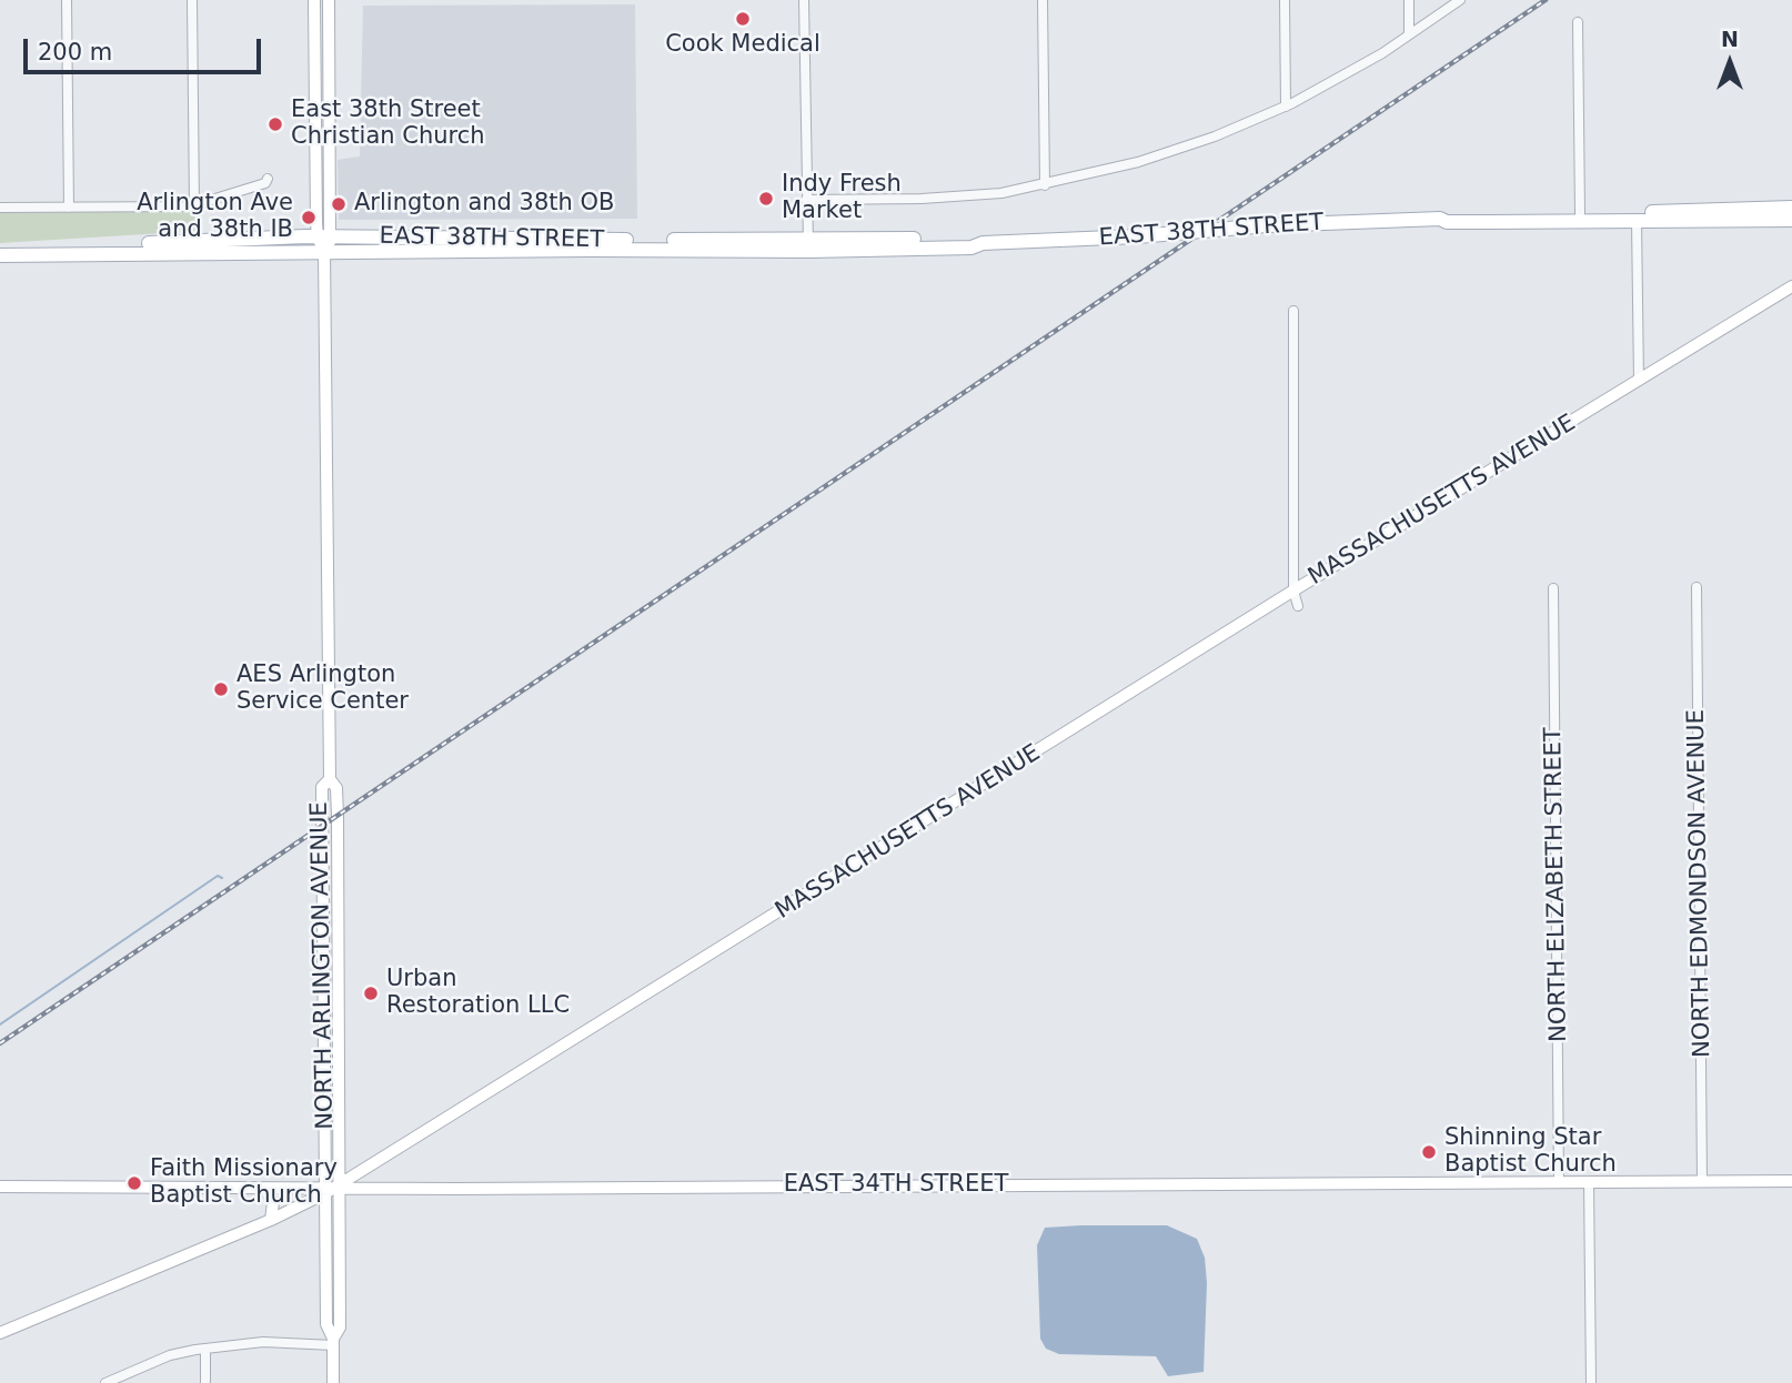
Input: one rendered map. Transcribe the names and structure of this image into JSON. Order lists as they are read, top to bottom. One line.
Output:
{"streets":{"main road":["EAST 38TH STREET","MASSACHUSETTS AVENUE","NORTH ARLINGTON AVENUE","EAST 34TH STREET"],"street":["NORTH EDMONDSON AVENUE","NORTH ELIZABETH STREET"]},"crossings":[["EAST 38TH STREET","NORTH ARLINGTON AVENUE"],["MASSACHUSETTS AVENUE","NORTH ARLINGTON AVENUE"],["MASSACHUSETTS AVENUE","EAST 34TH STREET"],["NORTH EDMONDSON AVENUE","EAST 34TH STREET"],["NORTH ELIZABETH STREET","EAST 34TH STREET"],["NORTH ARLINGTON AVENUE","EAST 34TH STREET"]],"places":["Cook Medical","East 38th Street Christian Church","Indy Fresh Market","Arlington and 38th OB","Arlington Ave and 38th IB","AES Arlington Service Center","Urban Restoration LLC","Shinning Star Baptist Church","Faith Missionary Baptist Church"],"scale_bar":"200 m","north":"top"}
